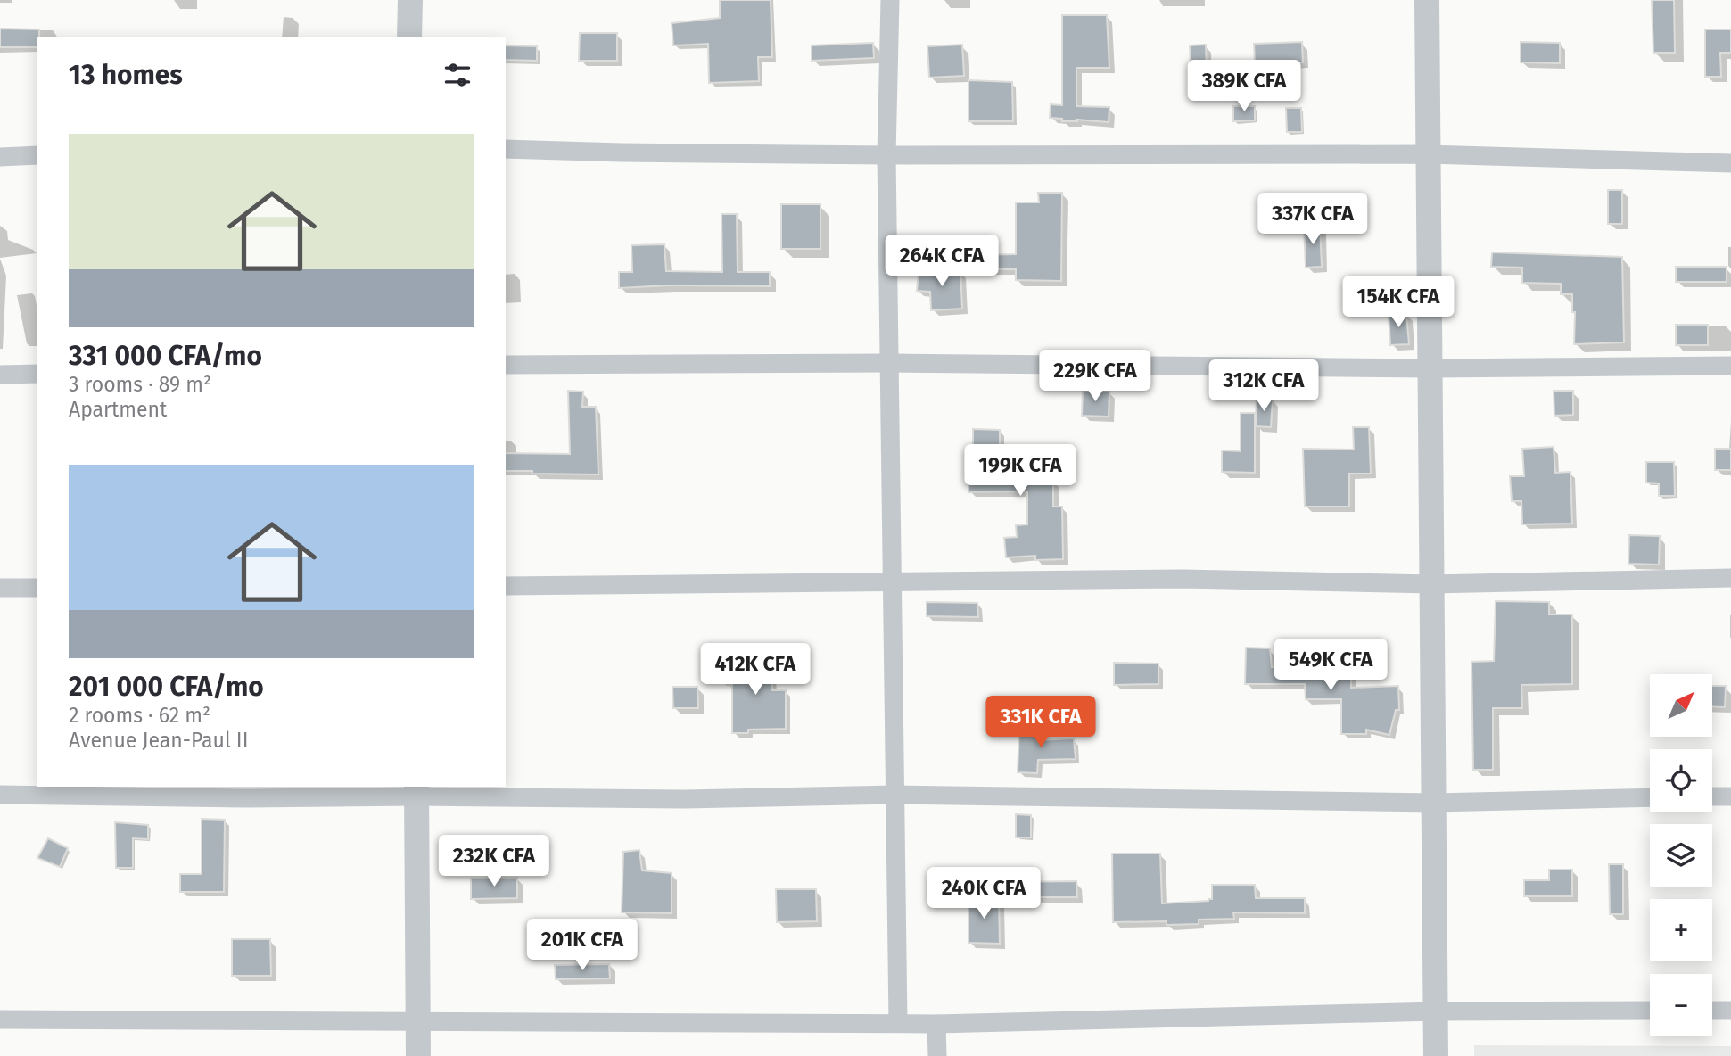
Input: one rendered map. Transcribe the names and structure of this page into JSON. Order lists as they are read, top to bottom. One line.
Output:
{"north":"top right","page":{"heading":"13 homes","price":["389K CFA","337K CFA","264K CFA","154K CFA","229K CFA","312K CFA","199K CFA","549K CFA","412K CFA","331K CFA","232K CFA","240K CFA","201K CFA"],"list":[{"name":"331 000 CFA/mo","note":"3 rooms · 89 m² · Apartment"},{"name":"201 000 CFA/mo","note":"2 rooms · 62 m² · Avenue Jean-Paul II"}],"map_buttons":["+","−"]}}
